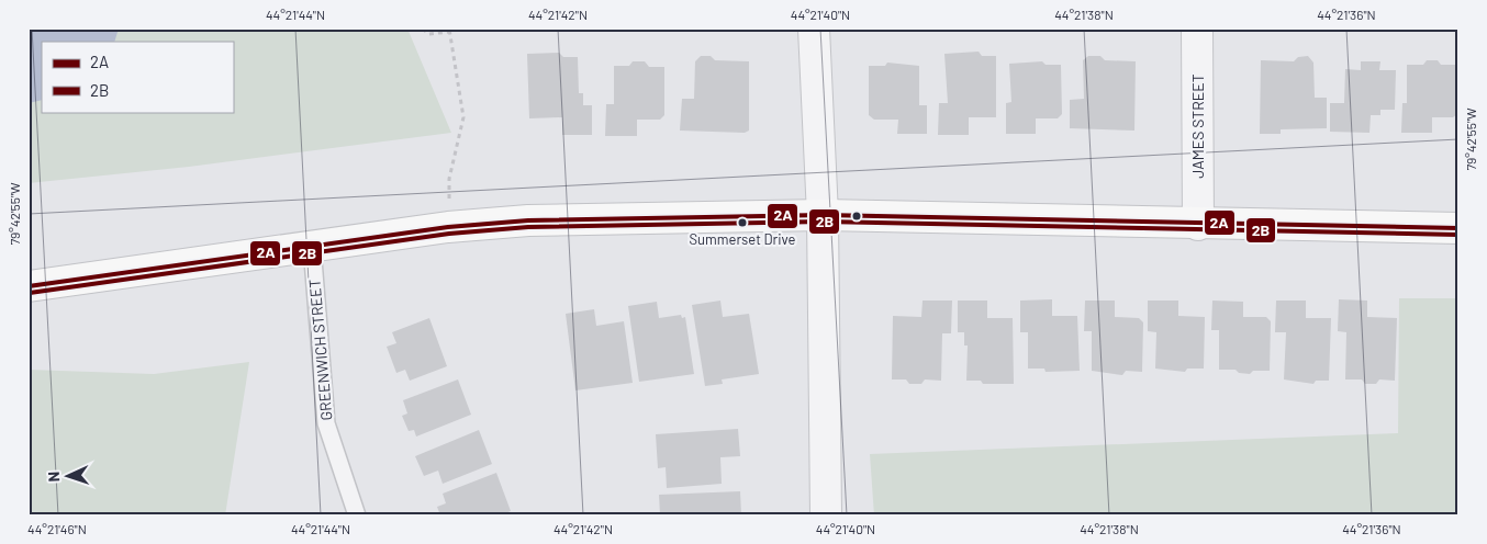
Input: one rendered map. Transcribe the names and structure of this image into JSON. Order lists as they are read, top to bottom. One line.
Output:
{"streets":{"street":["JAMES STREET"],"lane":["GREENWICH STREET"]},"places":["Summerset Drive"],"lines":["transit line 2A","transit line 2B"],"legend":["2A","2B"],"north":"left","coordinates":["44°21'44\"N","44°21'42\"N","44°21'40\"N","44°21'38\"N","44°21'36\"N","79°42'55\"W","44°21'46\"N"]}
